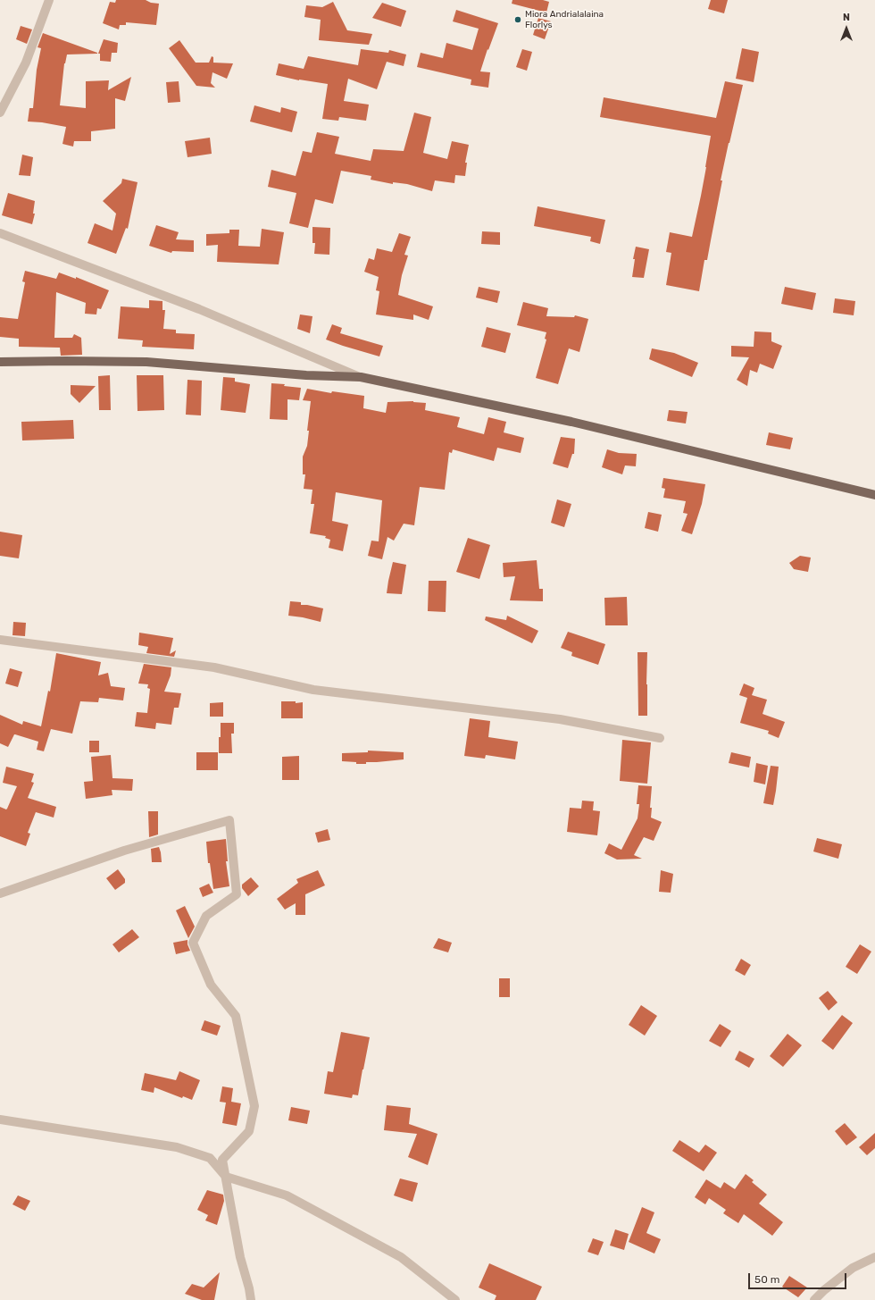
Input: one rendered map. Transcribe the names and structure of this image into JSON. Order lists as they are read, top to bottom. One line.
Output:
{"places":["Miora Andrialalaina Florlys"],"scale_bar":"50 m","north":"top"}
